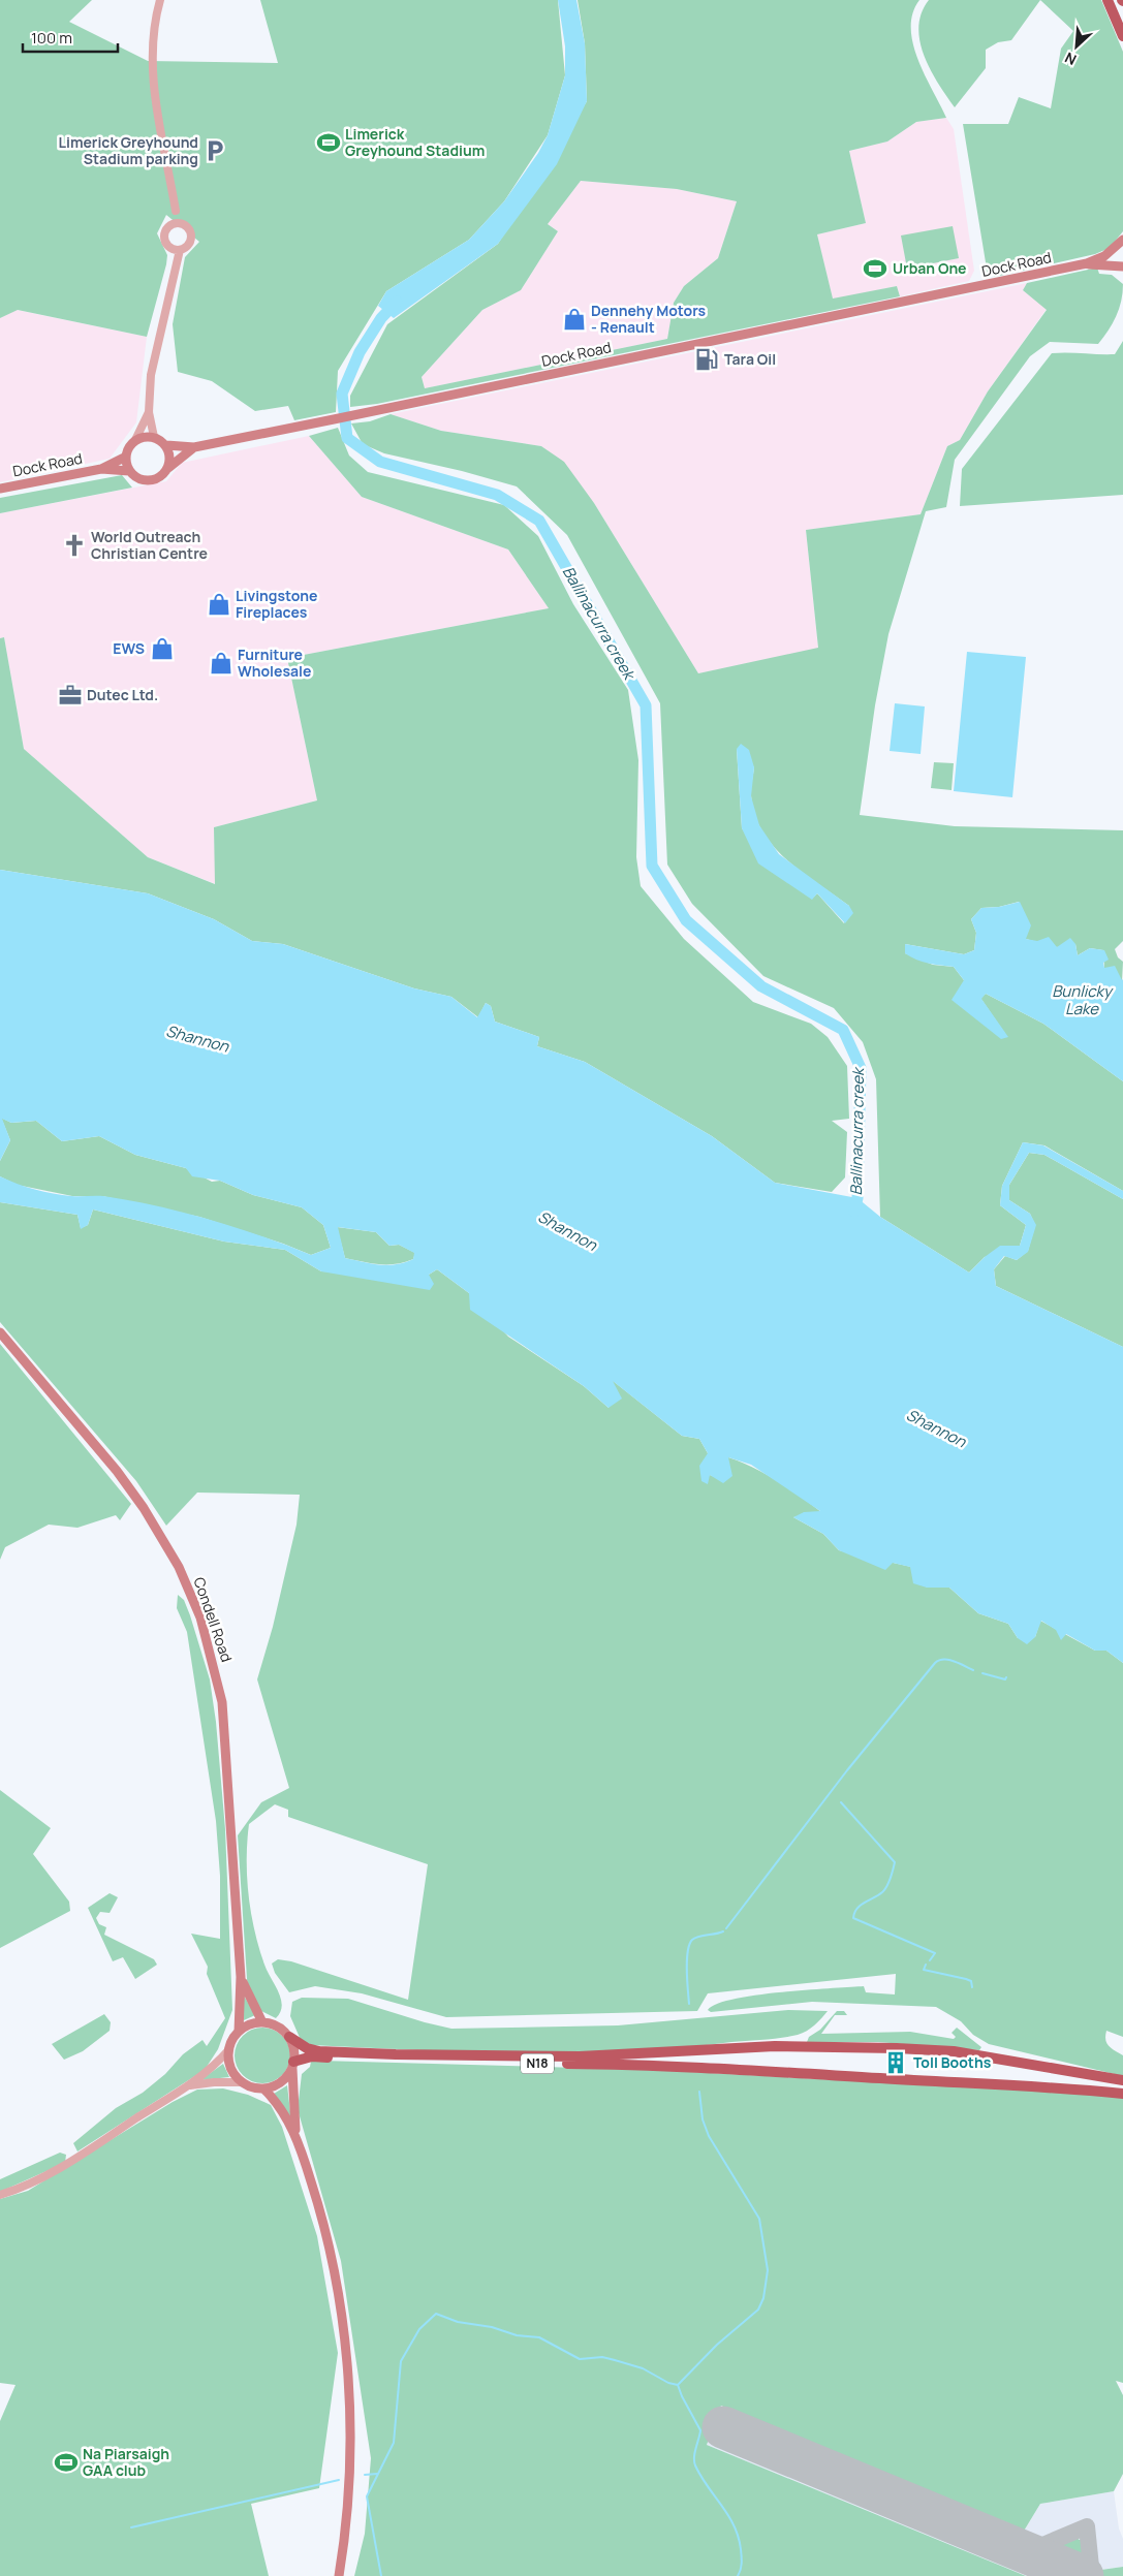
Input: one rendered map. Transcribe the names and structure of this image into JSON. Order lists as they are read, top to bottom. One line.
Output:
{"streets":{"highway":["N18"],"main road":["Dock Road","Condell Road"]},"crossings":[["Condell Road","N18"]],"water":["Ballinacurra creek","Bunlicky Lake","Shannon"],"places":{"sports":["Limerick Greyhound Stadium","Urban One","Na Piarsaigh GAA club"],"parking":["Limerick Greyhound Stadium parking"],"shop":["Dennehy Motors - Renault","Livingstone Fireplaces","EWS","Furniture Wholesale"],"fuel station":["Tara Oil"],"church":["World Outreach Christian Centre"],"office":["Dutec Ltd."],"building":["Toll Booths"]},"scale_bar":"100 m","north":"bottom left"}
